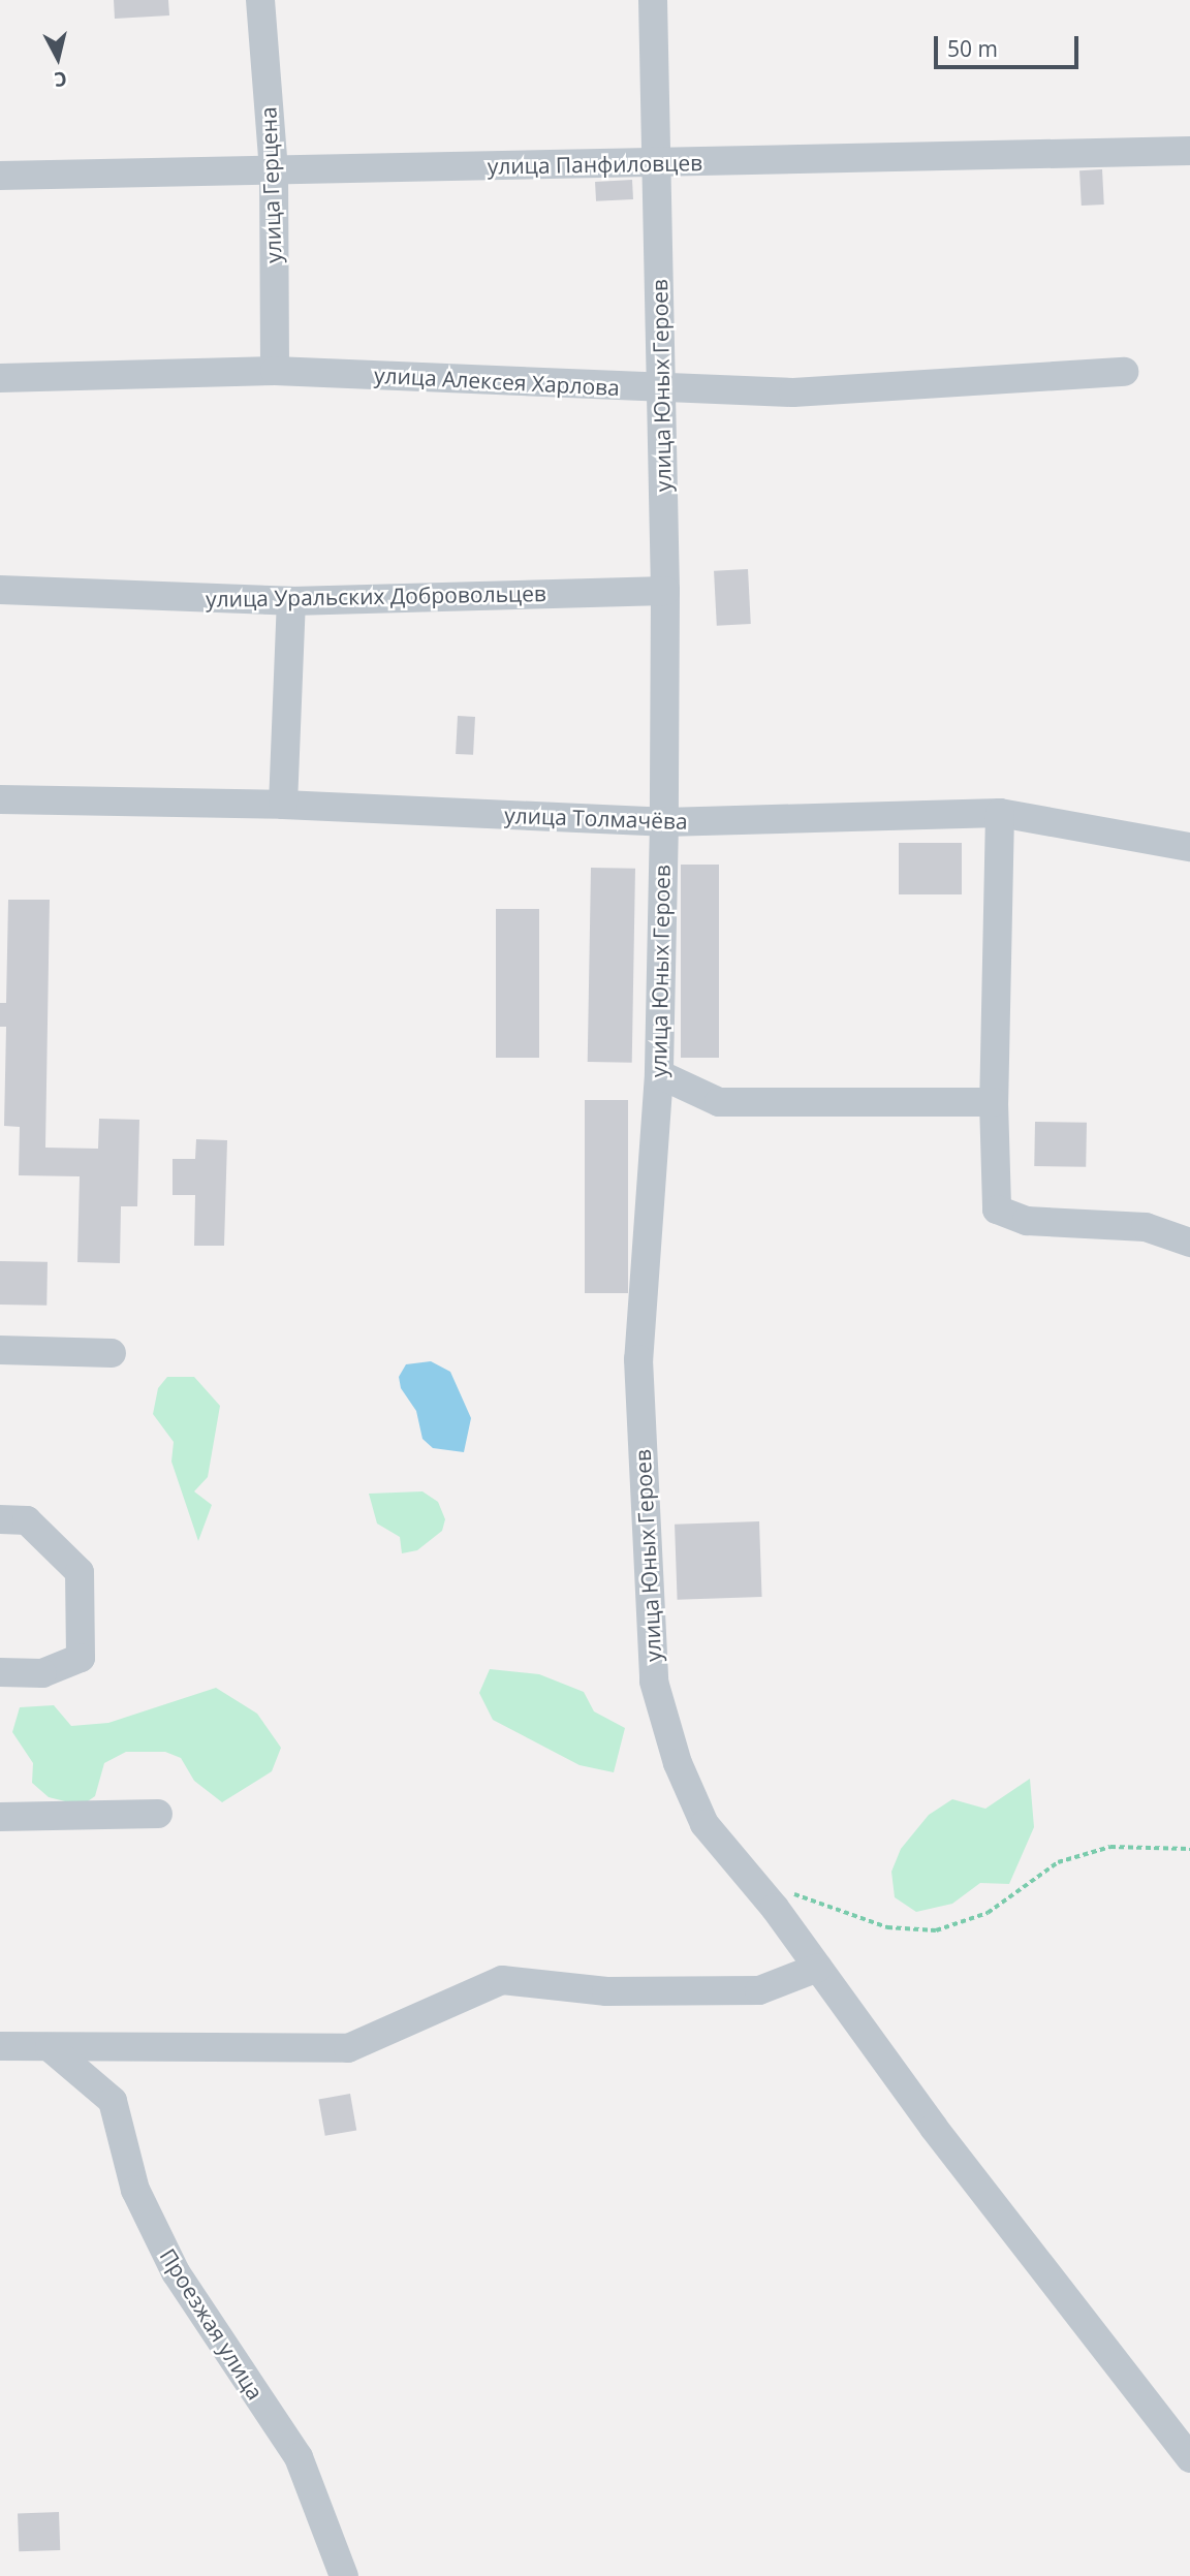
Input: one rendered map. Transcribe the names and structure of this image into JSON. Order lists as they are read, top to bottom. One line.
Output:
{"streets":{"street":["улица Панфиловцев","улица Герцена","улица Алексея Харлова","улица Юных Героев","улица Уральских Добровольцев","улица Толмачёва","Проезжая улица"]},"crossings":[["улица Панфиловцев","улица Герцена"],["улица Панфиловцев","улица Юных Героев"],["улица Герцена","улица Алексея Харлова"],["улица Алексея Харлова","улица Юных Героев"],["улица Юных Героев","улица Уральских Добровольцев"],["улица Юных Героев","улица Толмачёва"]],"scale_bar":"50 m","north":"bottom"}
